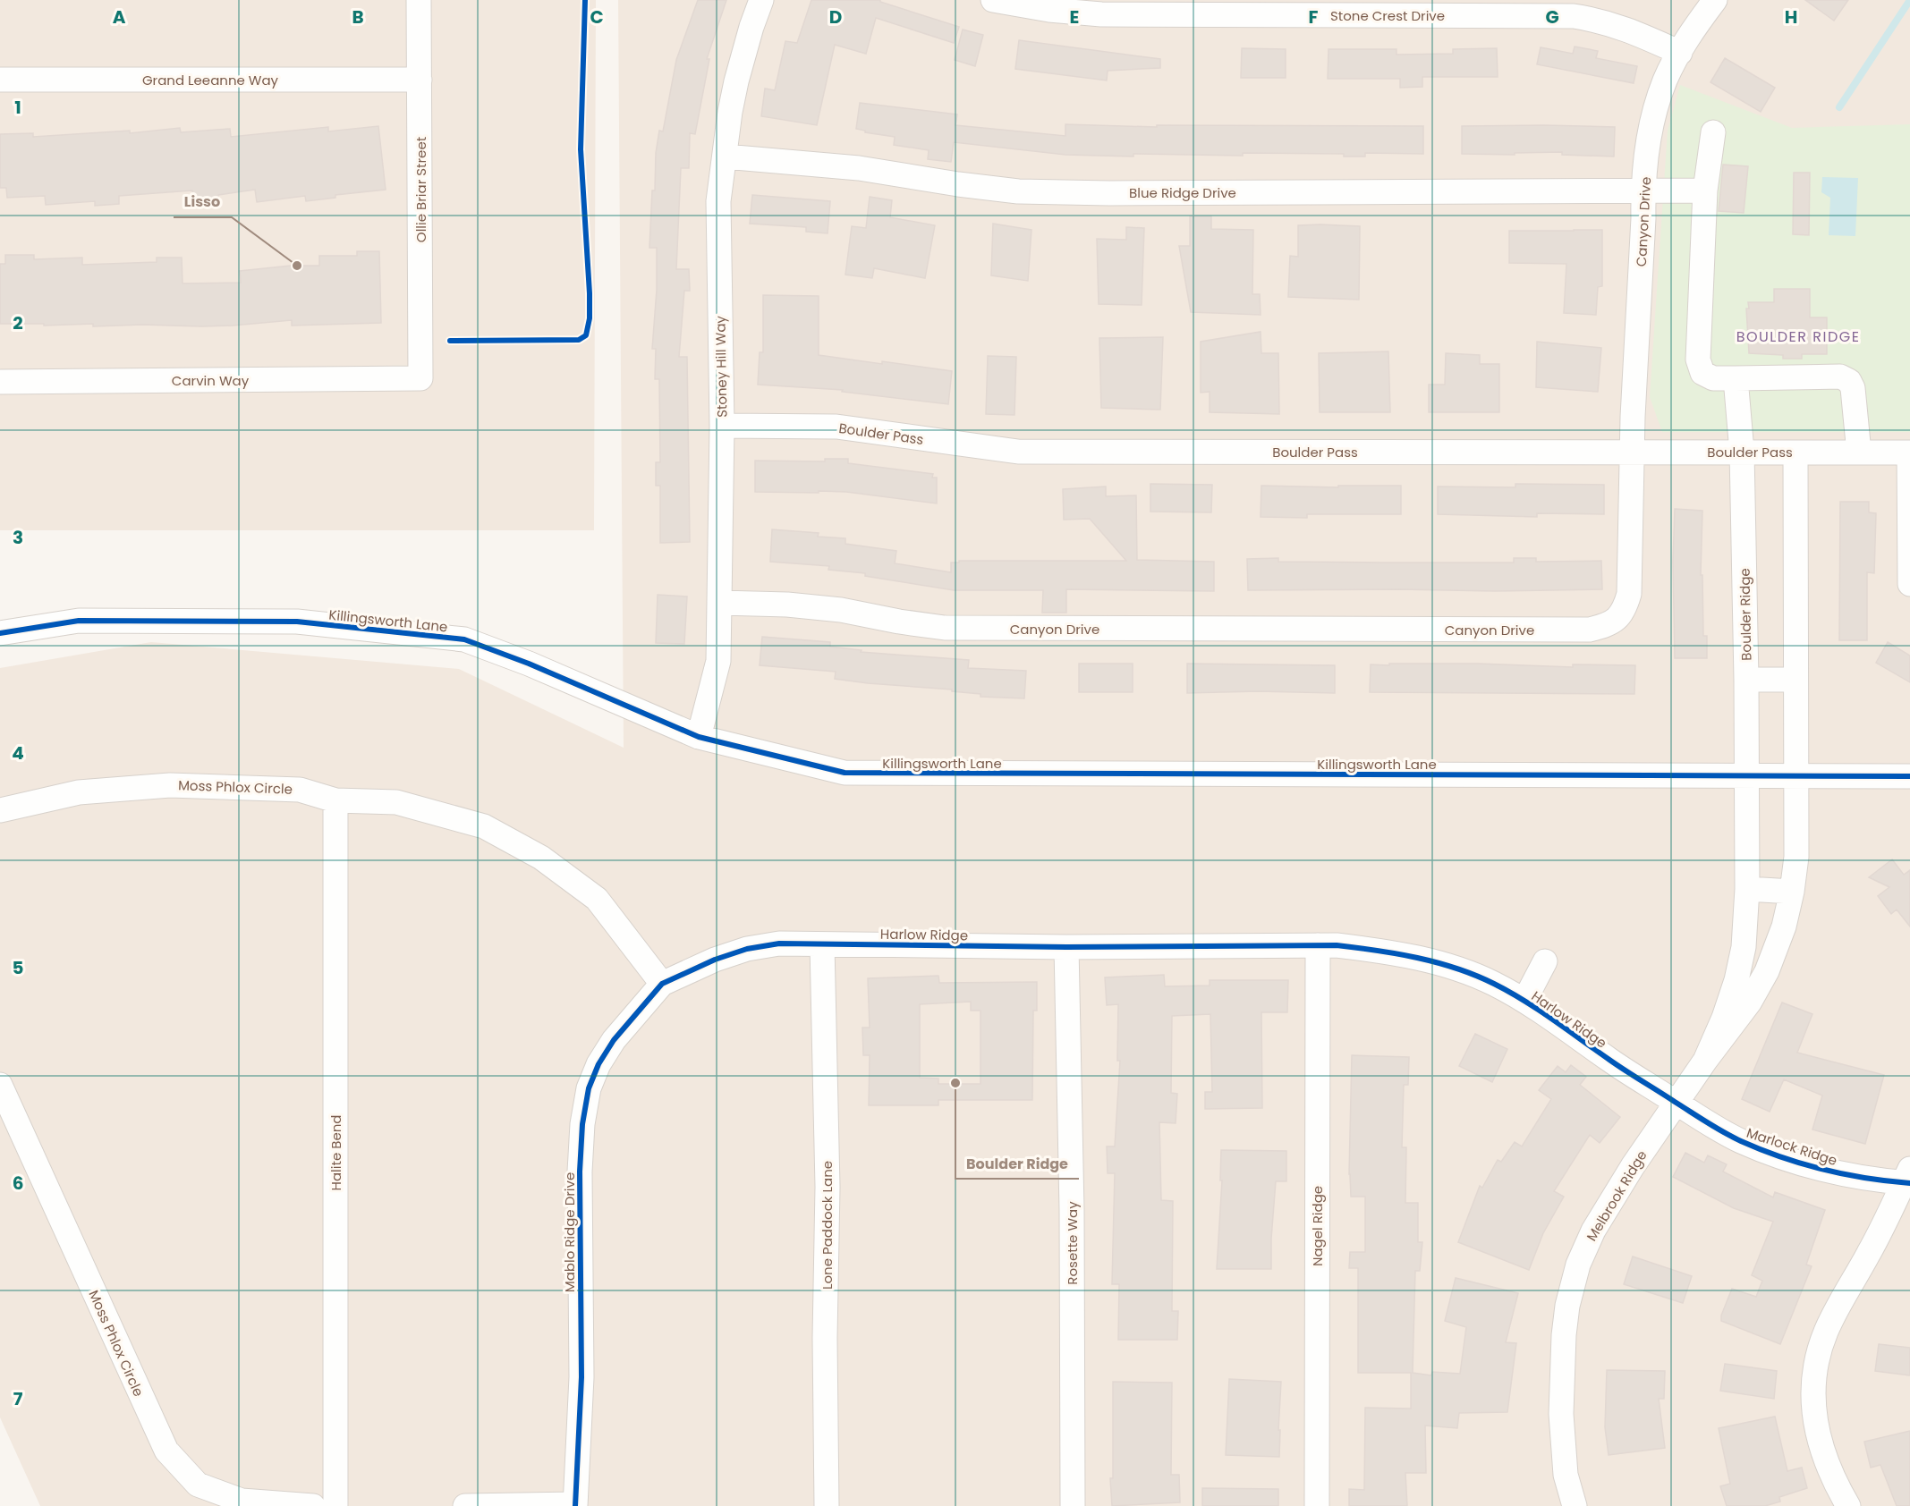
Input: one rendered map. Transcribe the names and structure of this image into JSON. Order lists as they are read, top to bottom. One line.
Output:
{"streets":{"street":["Stone Crest Drive","Grand Leeanne Way","Ollie Briar Street","Blue Ridge Drive","Canyon Drive","Stoney Hill Way","Carvin Way","Boulder Pass","Boulder Ridge","Killingsworth Lane","Moss Phlox Circle","Harlow Ridge","Marlock Ridge","Halite Bend","Melbrook Ridge","Lone Paddock Lane","Nagel Ridge","Mablo Ridge Drive","Rosette Way"]},"crossings":[["Stone Crest Drive","Canyon Drive"],["Grand Leeanne Way","Ollie Briar Street"],["Ollie Briar Street","Carvin Way"],["Blue Ridge Drive","Canyon Drive"],["Blue Ridge Drive","Stoney Hill Way"],["Canyon Drive","Stoney Hill Way"],["Canyon Drive","Boulder Pass"],["Stoney Hill Way","Boulder Pass"],["Stoney Hill Way","Killingsworth Lane"],["Boulder Pass","Boulder Ridge"],["Boulder Ridge","Killingsworth Lane"],["Boulder Ridge","Melbrook Ridge"],["Killingsworth Lane","Melbrook Ridge"],["Moss Phlox Circle","Harlow Ridge"],["Moss Phlox Circle","Halite Bend"],["Moss Phlox Circle","Mablo Ridge Drive"],["Harlow Ridge","Marlock Ridge"],["Harlow Ridge","Melbrook Ridge"],["Harlow Ridge","Lone Paddock Lane"],["Harlow Ridge","Nagel Ridge"],["Harlow Ridge","Mablo Ridge Drive"],["Harlow Ridge","Rosette Way"],["Marlock Ridge","Melbrook Ridge"]],"districts":["BOULDER RIDGE"],"places":["Lisso","Boulder Ridge"],"grid":{"columns":["A","B","C","D","E","F","G","H"],"rows":["1","2","3","4","5","6","7"]}}
